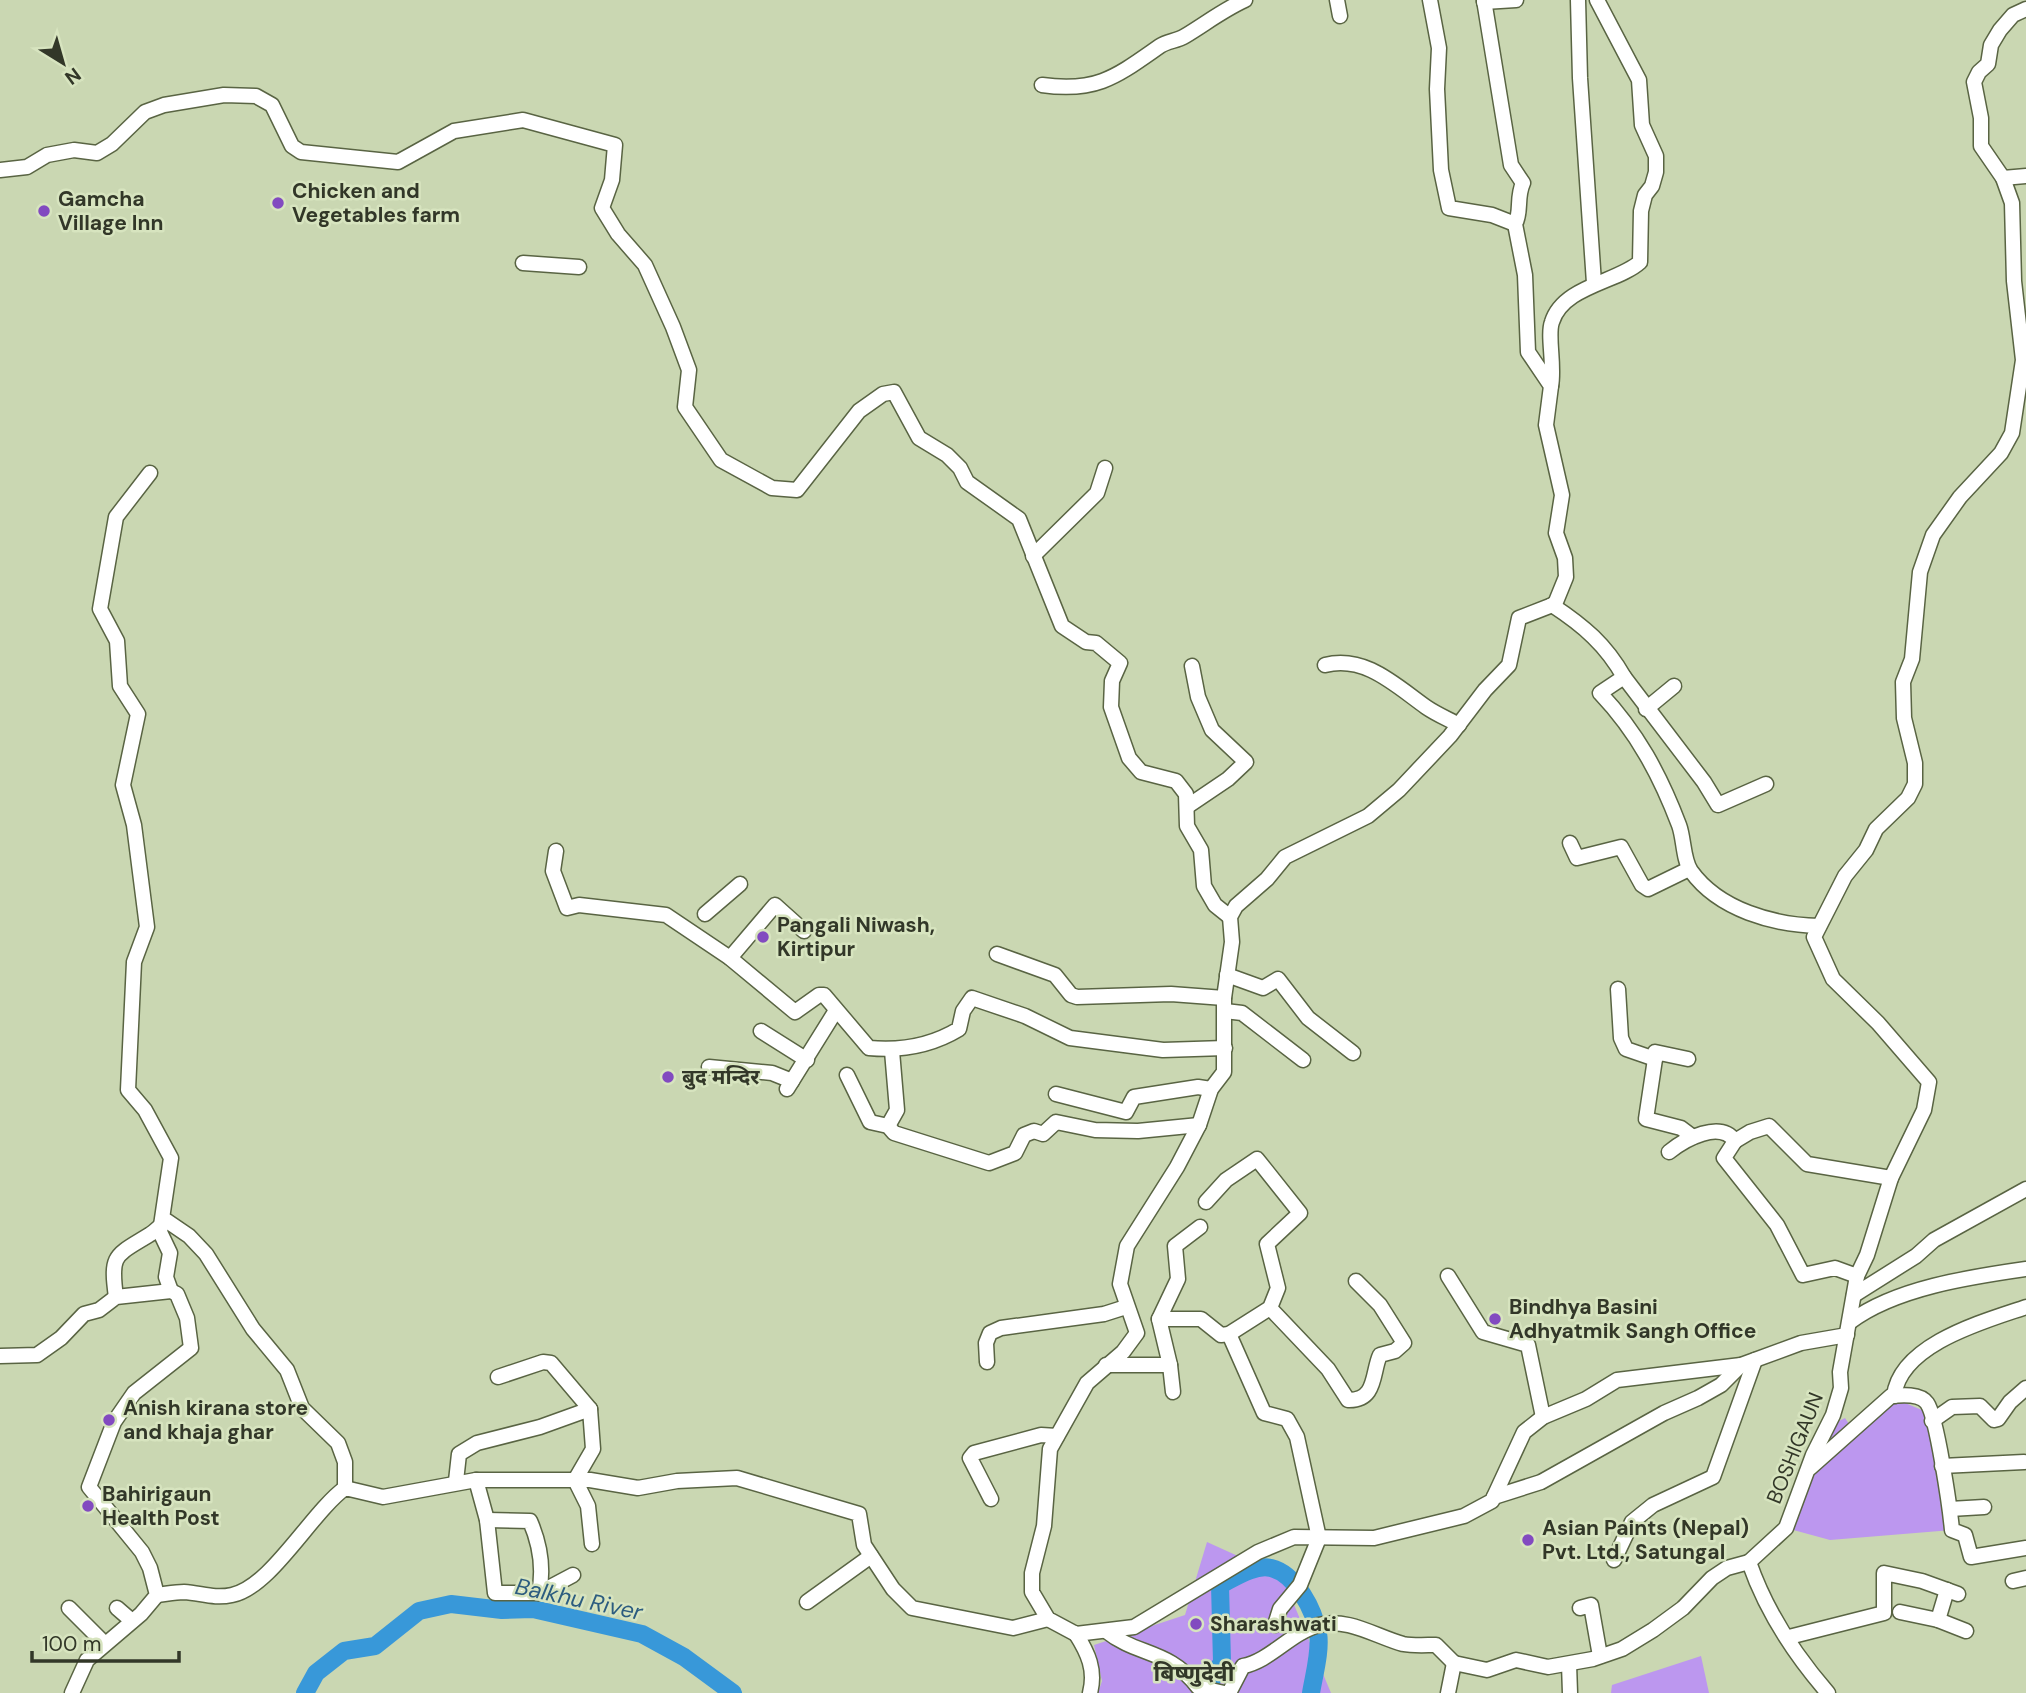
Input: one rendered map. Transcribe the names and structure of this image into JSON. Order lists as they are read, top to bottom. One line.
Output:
{"streets":{"street":["BOSHIGAUN"]},"districts":["बिष्णुदेवी"],"water":["Balkhu River"],"places":["Chicken and Vegetables farm","Gamcha Village Inn","Pangali Niwash, Kirtipur","बुद मन्दिर","Bindhya Basini Adhyatmik Sangh Office","Anish kirana store and khaja ghar","Bahirigaun Health Post","Asian Paints (Nepal) Pvt. Ltd., Satungal","Sharashwati"],"scale_bar":"100 m","north":"bottom right"}
